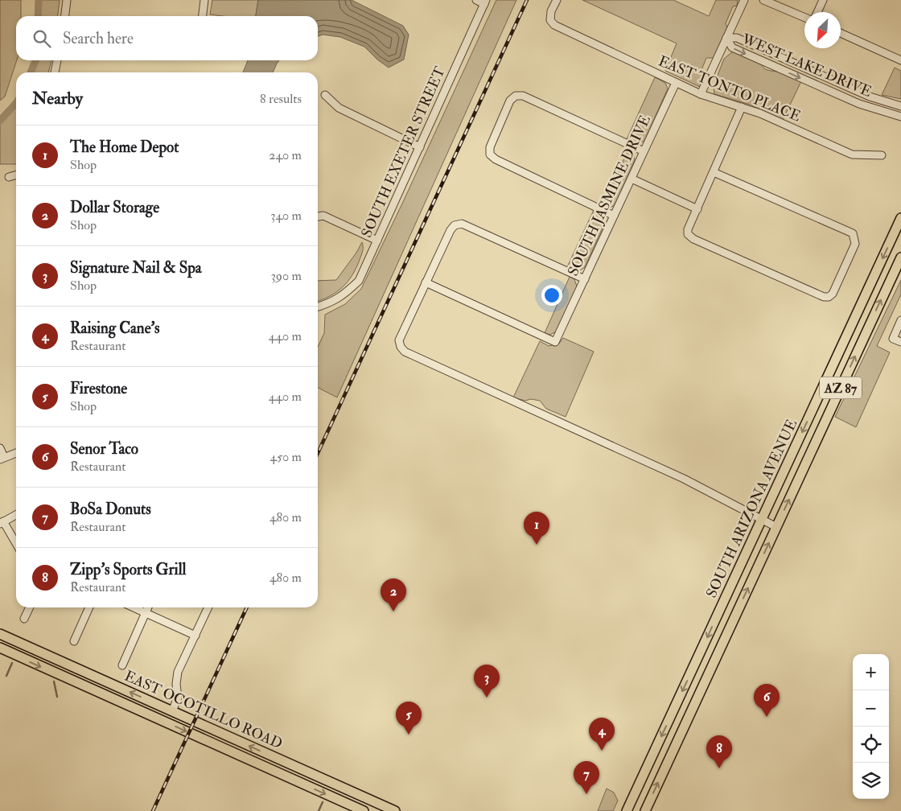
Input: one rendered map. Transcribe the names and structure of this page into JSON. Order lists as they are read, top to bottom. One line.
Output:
{"streets":{"main road":["AZ 87","SOUTH ARIZONA AVENUE","EAST OCOTILLO ROAD"],"street":["WEST LAKE DRIVE","EAST TONTO PLACE","SOUTH EXETER STREET","SOUTH JASMINE DRIVE"]},"crossings":[["EAST TONTO PLACE","SOUTH JASMINE DRIVE"]],"north":"bottom left","page":{"search":"Search here","heading":["Nearby","8 results"],"list":[{"mark":"1","name":"The Home Depot","note":"Shop","value":"240 m"},{"mark":"2","name":"Dollar Storage","note":"Shop","value":"340 m"},{"mark":"3","name":"Signature Nail & Spa","note":"Shop","value":"390 m"},{"mark":"4","name":"Raising Cane's","note":"Restaurant","value":"440 m"},{"mark":"5","name":"Firestone","note":"Shop","value":"440 m"},{"mark":"6","name":"Senor Taco","note":"Restaurant","value":"450 m"},{"mark":"7","name":"BoSa Donuts","note":"Restaurant","value":"480 m"},{"mark":"8","name":"Zipp's Sports Grill","note":"Restaurant","value":"480 m"}],"pins":["1","2","3","6","5","4","8","7"],"map_buttons":["+","−"]}}
